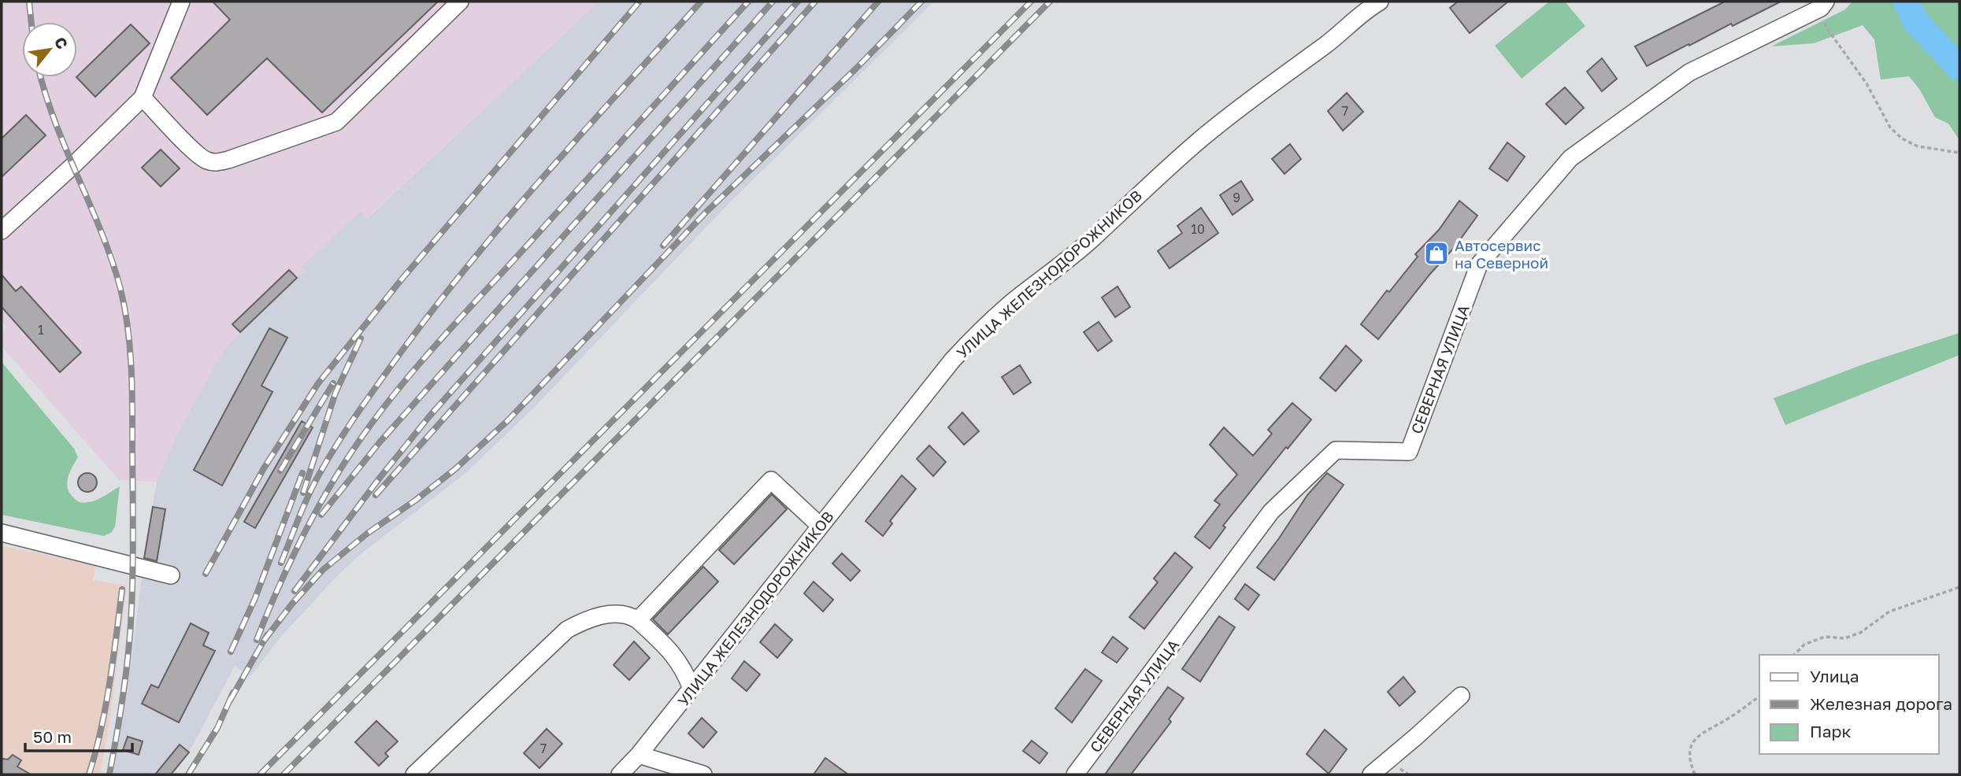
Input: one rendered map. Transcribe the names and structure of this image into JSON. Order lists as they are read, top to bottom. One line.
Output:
{"streets":{"street":["УЛИЦА ЖЕЛЕЗНОДОРОЖНИКОВ","СЕВЕРНАЯ УЛИЦА"]},"places":{"shop":["Автосервис на Северной"]},"house_numbers":["7","9","10","1","7"],"legend":["Улица","Железная дорога","Парк"],"scale_bar":"50 m","north":"top right"}
